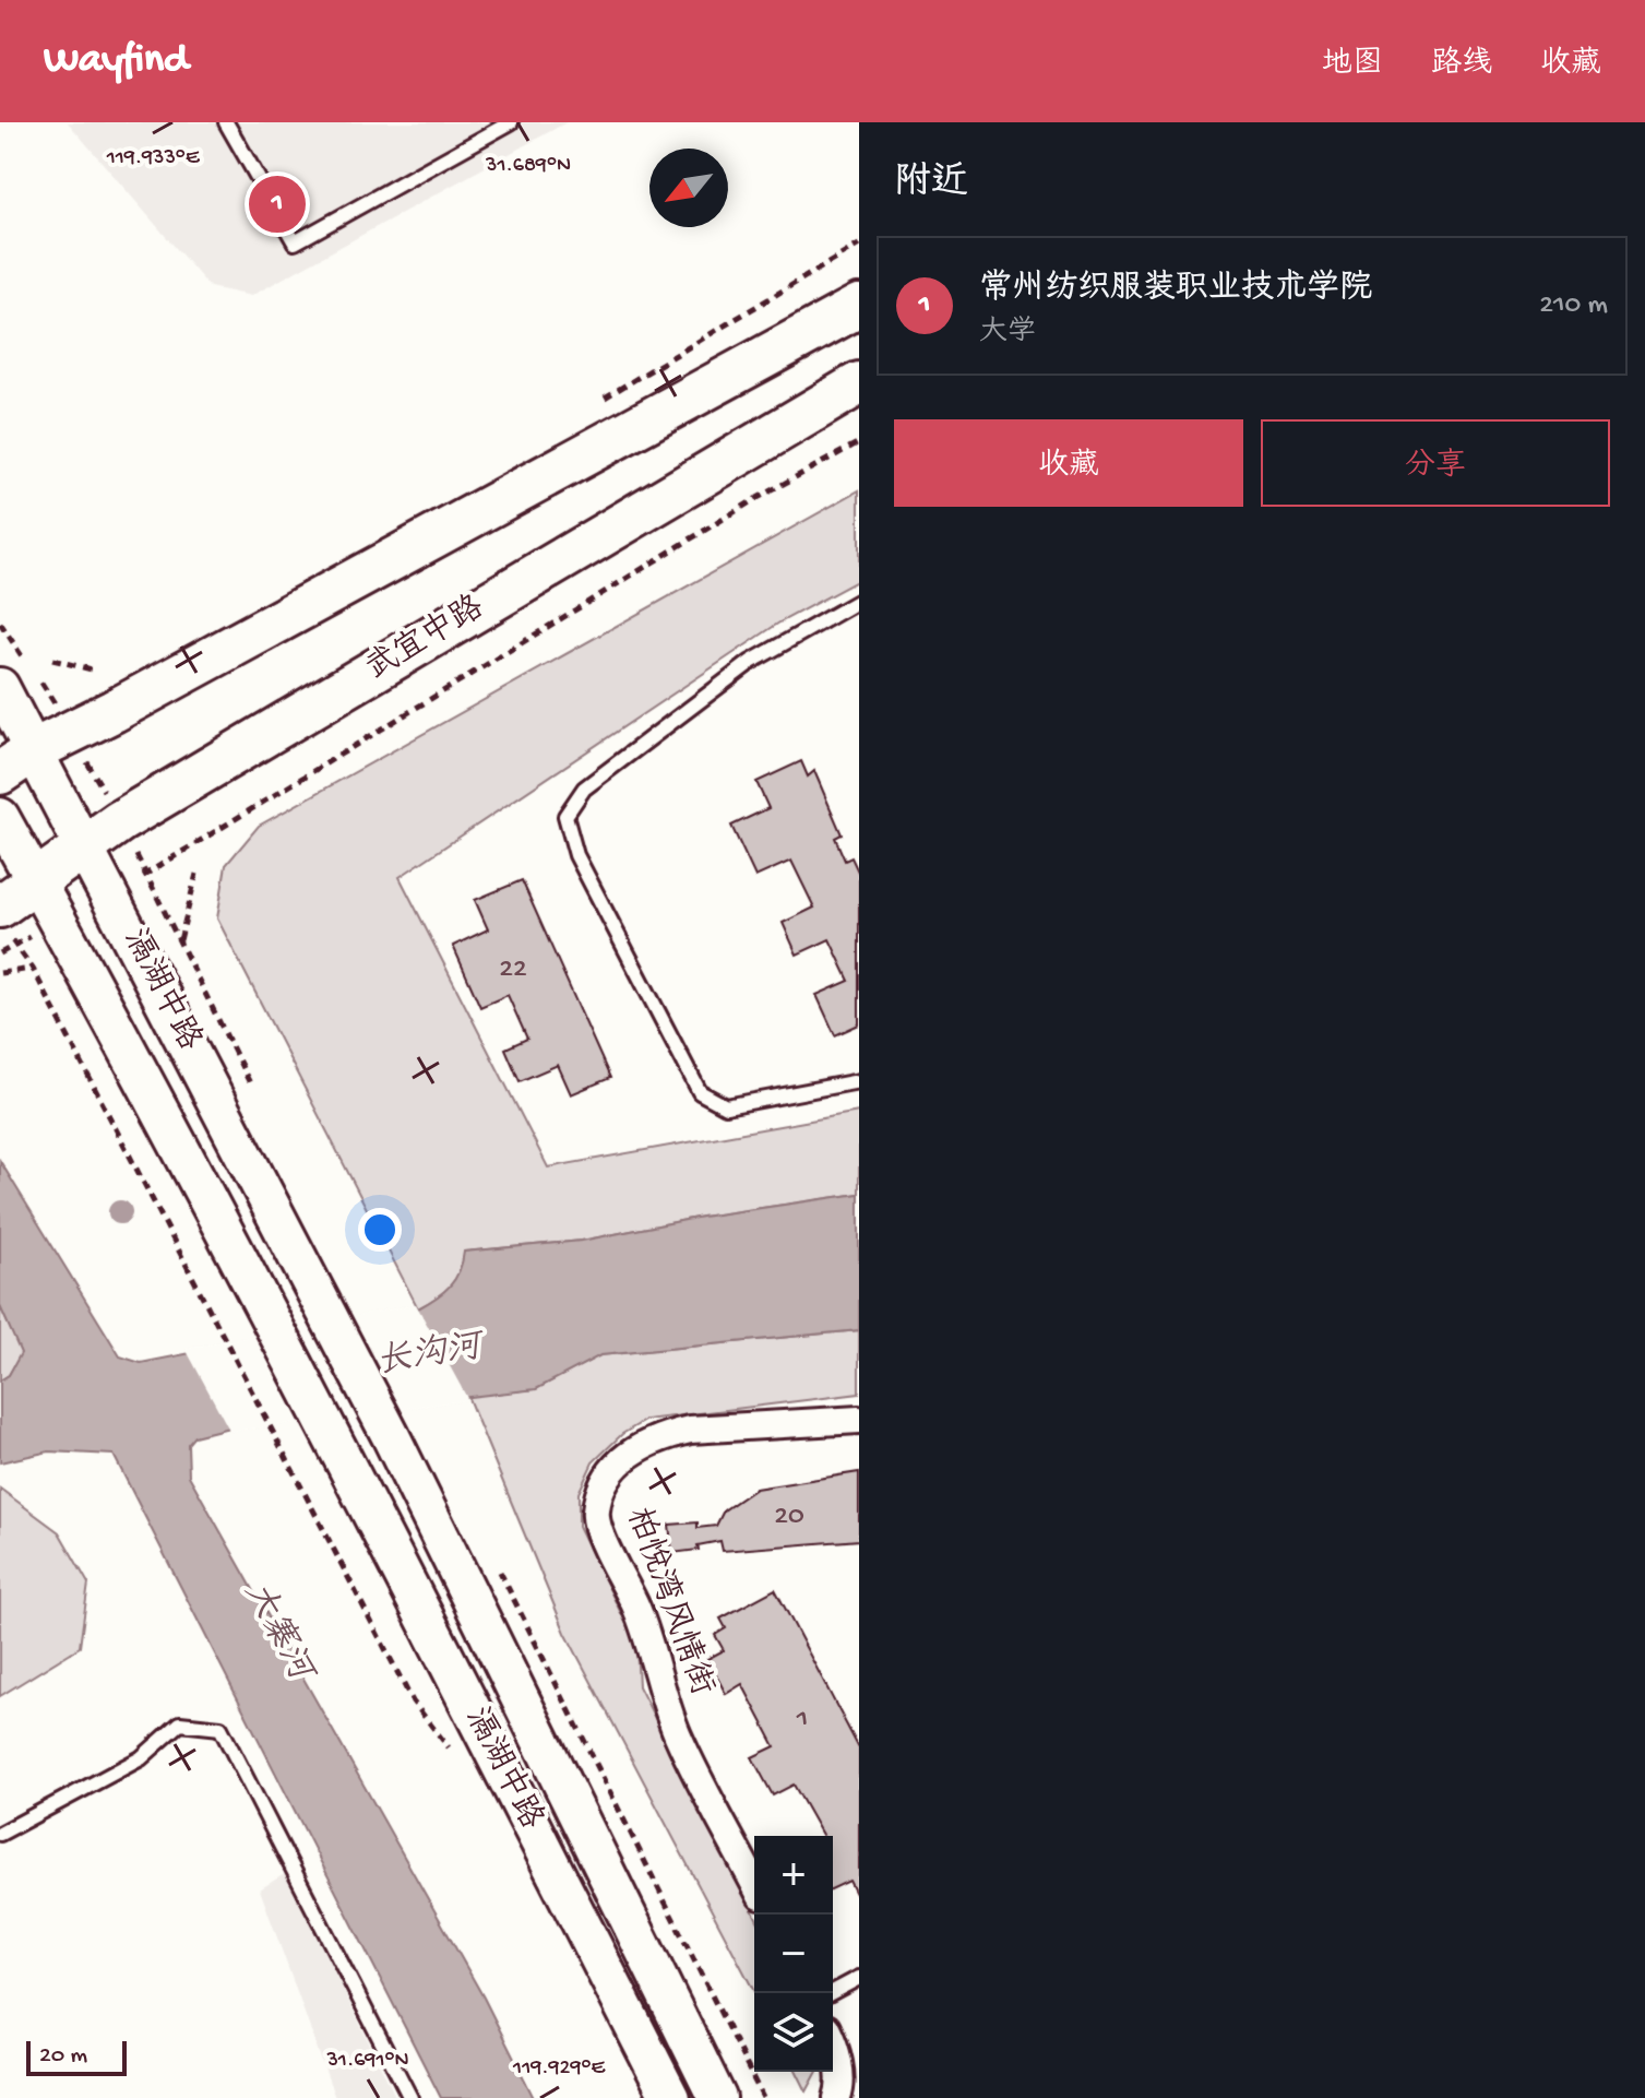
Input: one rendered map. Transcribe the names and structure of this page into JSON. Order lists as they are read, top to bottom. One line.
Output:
{"streets":{"main road":["武宜中路","滆湖中路"],"street":["柏悦湾风情街"]},"crossings":[["武宜中路","滆湖中路"]],"water":["长沟河","大寨河"],"house_numbers":["22","20","1"],"scale_bar":"20 m","north":"bottom left","page":{"header":"Wayfind","nav":["地图","路线","收藏"],"heading":"附近","pins":"1","list":[{"mark":"1","name":"常州纺织服装职业技术学院","note":"大学","value":"210 m"}],"buttons":["收藏","分享"],"map_buttons":["+","−"],"scale":"20 m"},"coordinates":["119.933°E","31.689°N","31.691°N","119.929°E"]}
